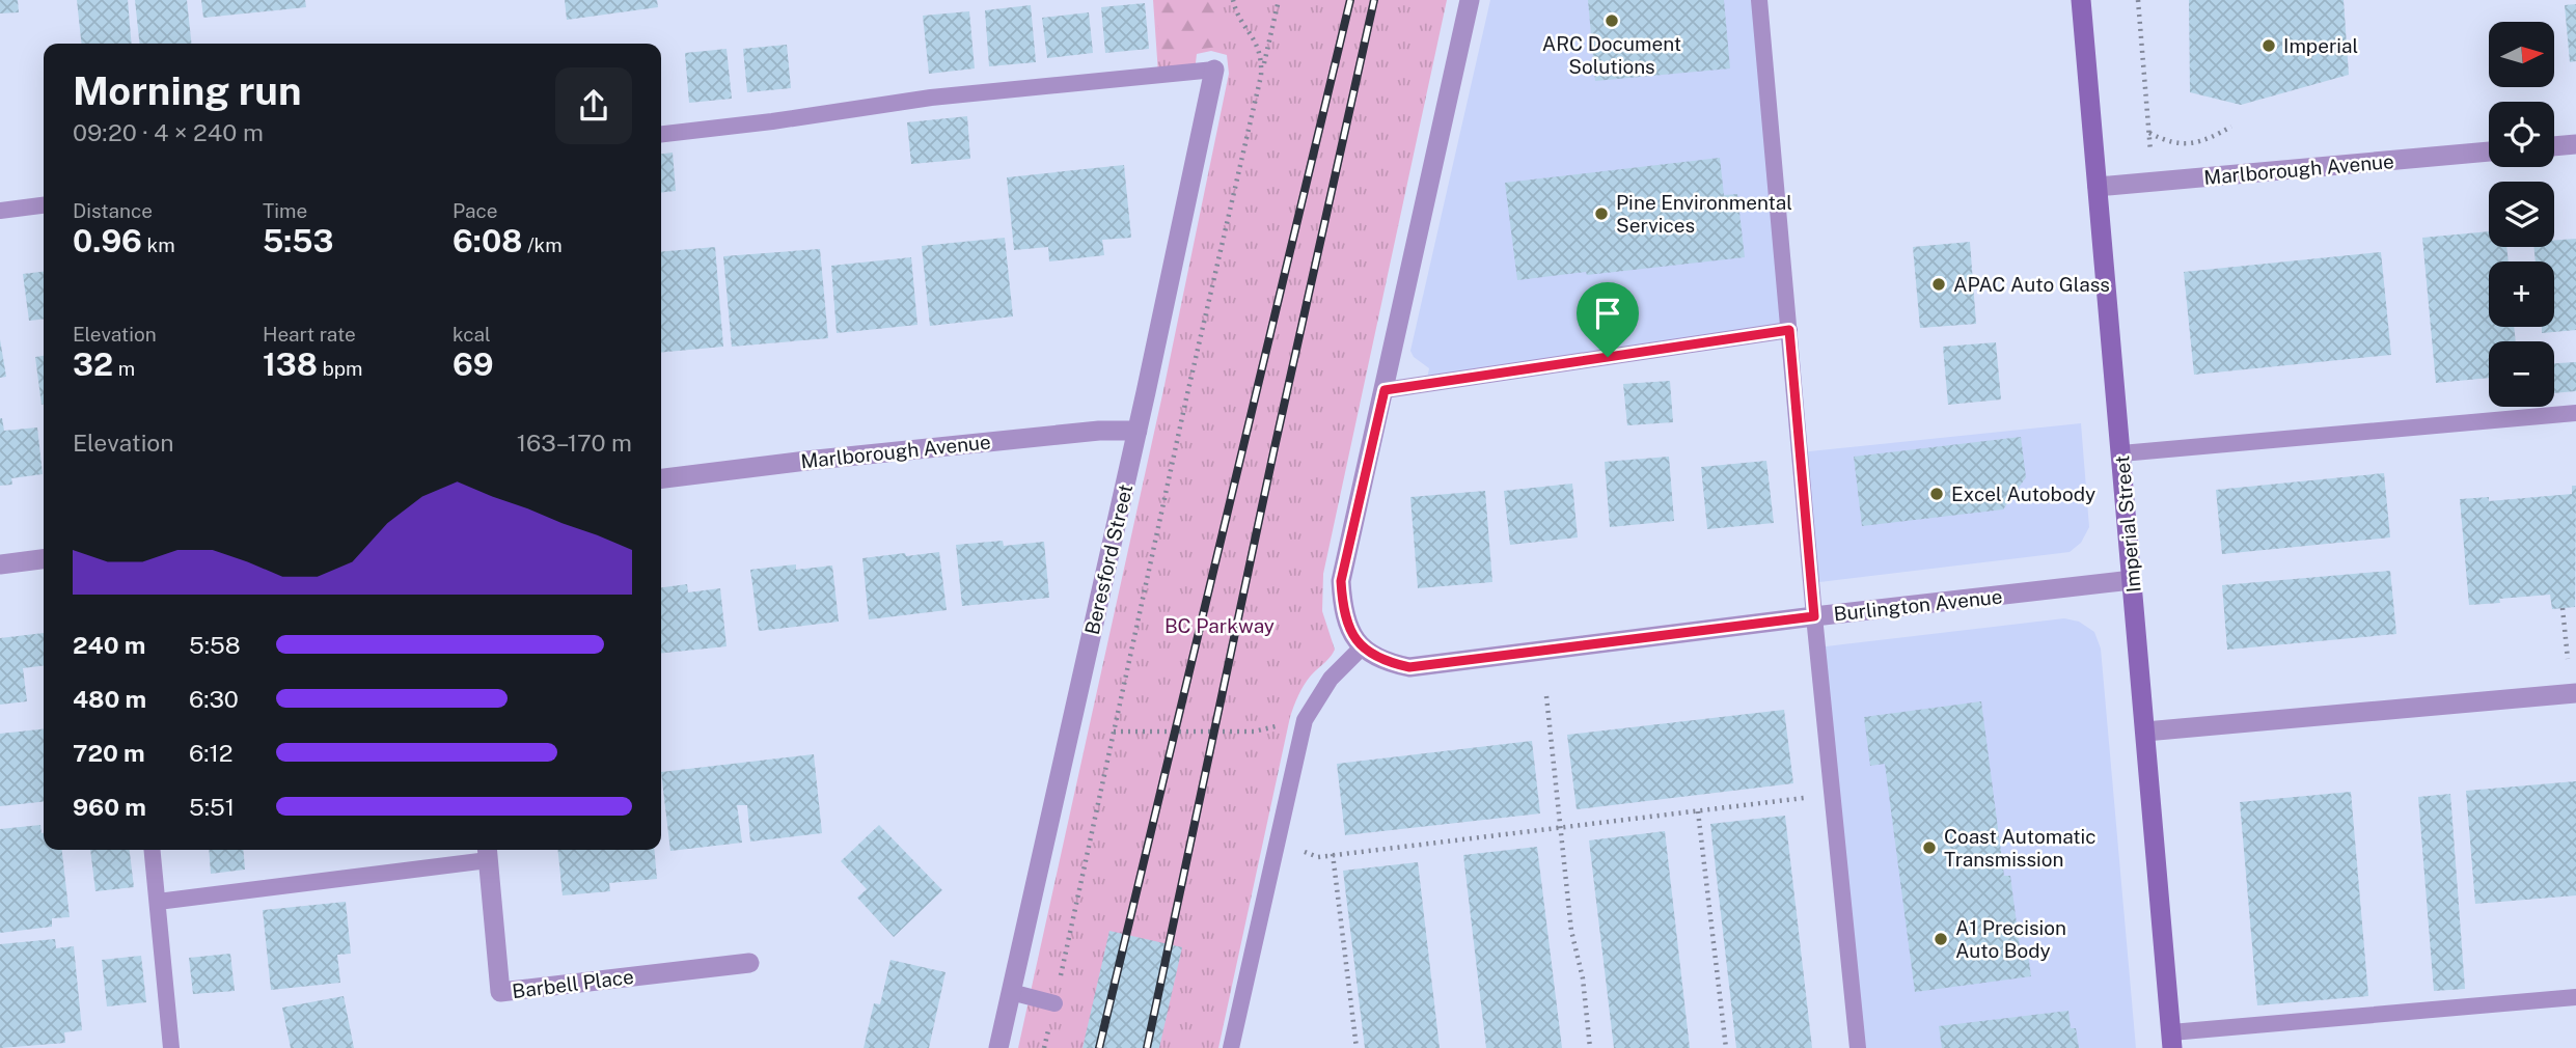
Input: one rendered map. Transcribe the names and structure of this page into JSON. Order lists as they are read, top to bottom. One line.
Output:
{"streets":{"main road":["Imperial Street"],"street":["Marlborough Avenue","Beresford Street","Burlington Avenue","Barbell Place"]},"crossings":[["Marlborough Avenue","Imperial Street"],["Marlborough Avenue","Beresford Street"],["Imperial Street","Burlington Avenue"]],"parks":["BC Parkway"],"places":["ARC Document Solutions","Imperial","Pine Environmental Services","APAC Auto Glass","Excel Autobody","Coast Automatic Transmission","A1 Precision Auto Body"],"north":"right","page":{"map_buttons":["+","−"],"heading":["Morning run","09:20 · 4 × 240 m"],"stats":[["Distance","0.96 km"],["Time","5:53"],["Pace","6:08 /km"],["Elevation","32 m"],["Heart rate","138 bpm"],["kcal","69"]],"chart":["Elevation","163–170 m"],"list":[{"name":"240 m","note":"5:58"},{"name":"480 m","note":"6:30"},{"name":"720 m","note":"6:12"},{"name":"960 m","note":"5:51"}]}}
